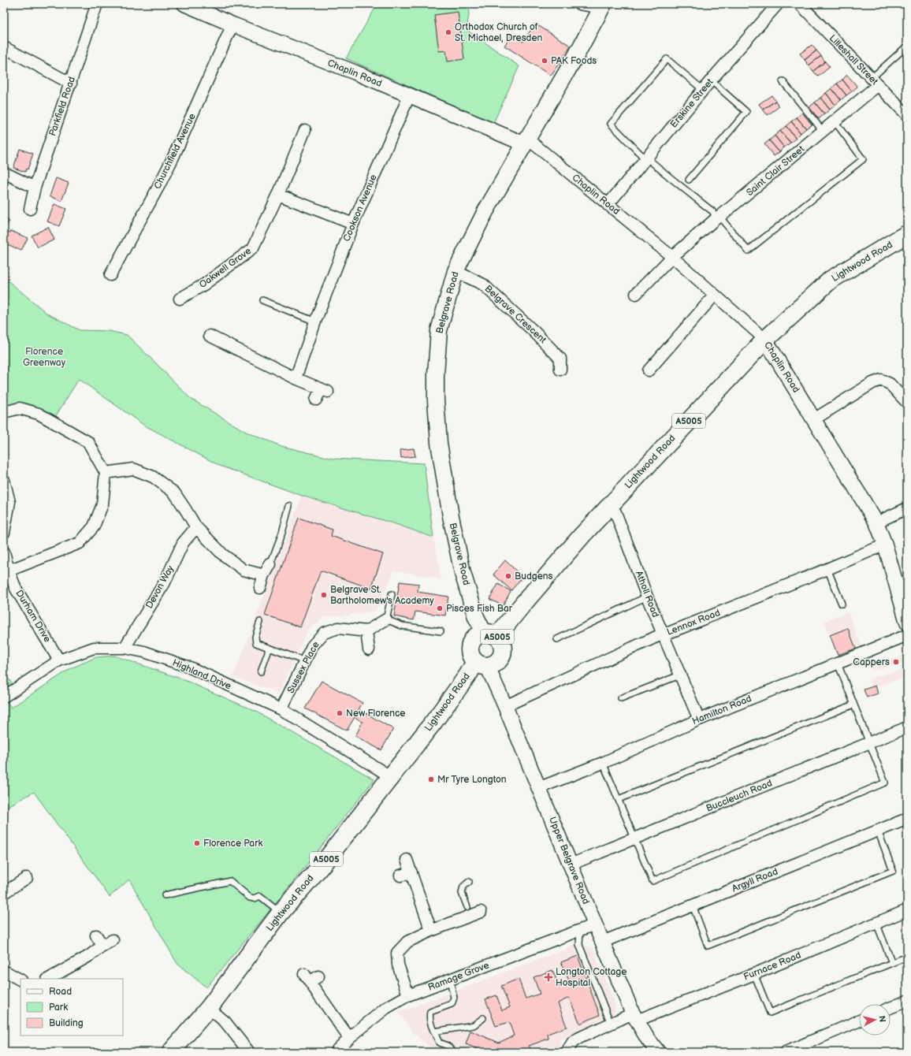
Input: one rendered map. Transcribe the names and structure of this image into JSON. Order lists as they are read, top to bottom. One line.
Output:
{"streets":{"main road":["Lightwood Road","Belgrave Road","A5005"],"street":["Lilleshall Street","Chaplin Road","Erskine Street","Parkfield Road","Churchfield Avenue","Saint Clair Street","Cookson Avenue","Oakwell Grove","Belgrave Crescent","Devon Way","Atholl Road","Durham Drive","Lennox Road","Sussex Place","Highland Drive","Hamilton Road","Buccleuch Road","Upper Belgrave Road","Argyll Road","Furnace Road","Ramage Grove"]},"crossings":[["Lilleshall Street","Saint Clair Street"],["Chaplin Road","Erskine Street"],["Chaplin Road","Churchfield Avenue"],["Chaplin Road","Saint Clair Street"],["Chaplin Road","Cookson Avenue"],["Chaplin Road","Lightwood Road"],["Chaplin Road","Belgrave Road"],["Chaplin Road","Lennox Road"],["Lightwood Road","Belgrave Road"],["Lightwood Road","A5005"],["Lightwood Road","Atholl Road"],["Lightwood Road","Highland Drive"],["Lightwood Road","Upper Belgrave Road"],["Belgrave Road","Belgrave Crescent"],["Belgrave Road","A5005"],["Belgrave Road","Upper Belgrave Road"],["A5005","Upper Belgrave Road"],["Devon Way","Highland Drive"],["Atholl Road","Lennox Road"],["Atholl Road","Hamilton Road"],["Durham Drive","Highland Drive"],["Lennox Road","Upper Belgrave Road"],["Sussex Place","Highland Drive"],["Hamilton Road","Upper Belgrave Road"],["Buccleuch Road","Upper Belgrave Road"],["Upper Belgrave Road","Argyll Road"],["Upper Belgrave Road","Furnace Road"],["Upper Belgrave Road","Ramage Grove"]],"parks":["Florence Greenway"],"places":{"other":["Orthodox Church of St. Michael, Dresden","PAK Foods","Budgens","Belgrave St. Bartholomew's Academy","Pisces Fish Bar","Cappers","New Florence","Mr Tyre Longton","Florence Park"],"health":["Longton Cottage Hospital"]},"legend":["Road","Park","Building"],"north":"right"}
